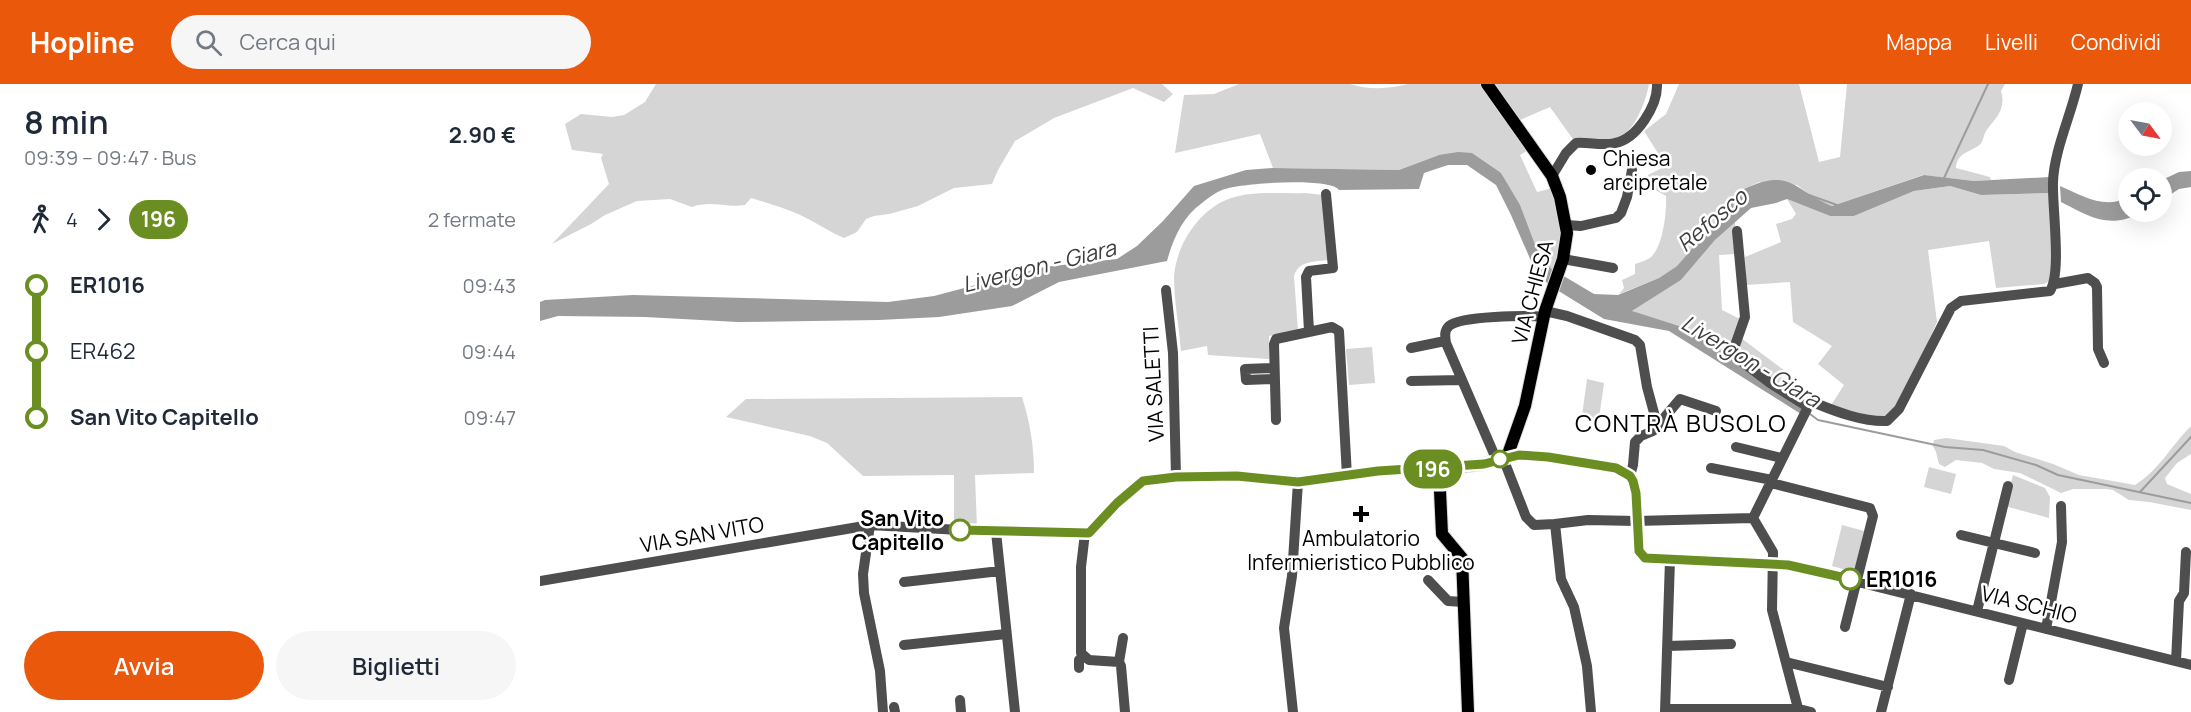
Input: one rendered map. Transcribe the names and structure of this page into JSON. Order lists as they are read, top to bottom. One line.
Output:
{"streets":{"main road":["VIA CHIESA"],"street":["VIA SALETTI","VIA SAN VITO","VIA SCHIO"]},"districts":["CONTRÀ BUSOLO"],"water":["Refosco","Livergon - Giara"],"places":{"other":["Chiesa arcipretale","San Vito Capitello","ER1016"],"health":["Ambulatorio Infermieristico Pubblico"]},"lines":["bus line 196"],"north":"bottom right","page":{"header":"Hopline","search":"Cerca qui","nav":["Mappa","Livelli","Condividi"],"heading":["8 min","09:39 – 09:47 · Bus","2.90 €"],"on_map":"196","legs":["4","196","2 fermate"],"list":[{"name":"ER1016","value":"09:43"},{"name":"ER462","value":"09:44"},{"name":"San Vito Capitello","value":"09:47"}],"buttons":["Avvia","Biglietti"]}}
